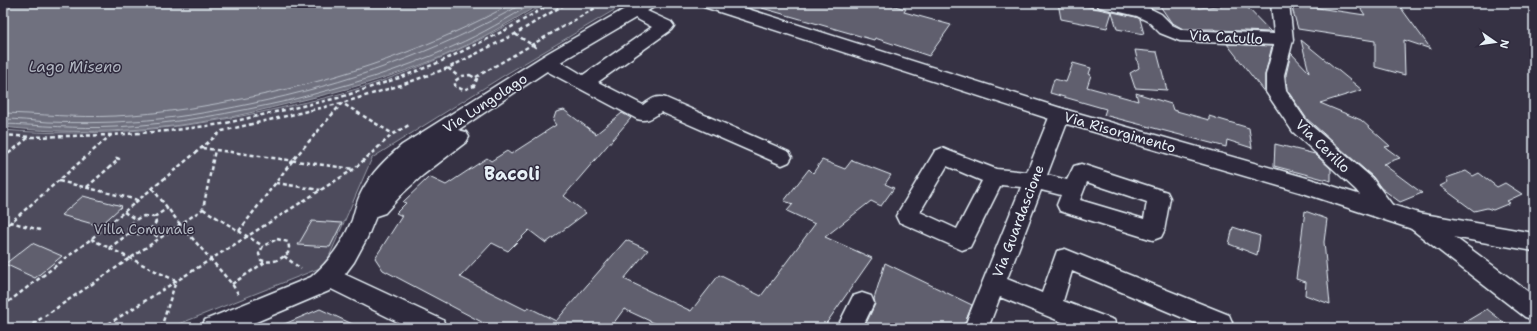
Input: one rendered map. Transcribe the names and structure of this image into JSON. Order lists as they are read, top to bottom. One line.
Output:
{"streets":{"main road":["Via Lungolago","Via Risorgimento"],"street":["Via Catullo","Via Cerillo","Via Guardascione"]},"crossings":[["Via Catullo","Via Cerillo"],["Via Risorgimento","Via Cerillo"],["Via Risorgimento","Via Guardascione"]],"districts":["Bacoli"],"water":["Lago Miseno"],"parks":["Villa Comunale"],"north":"right"}
